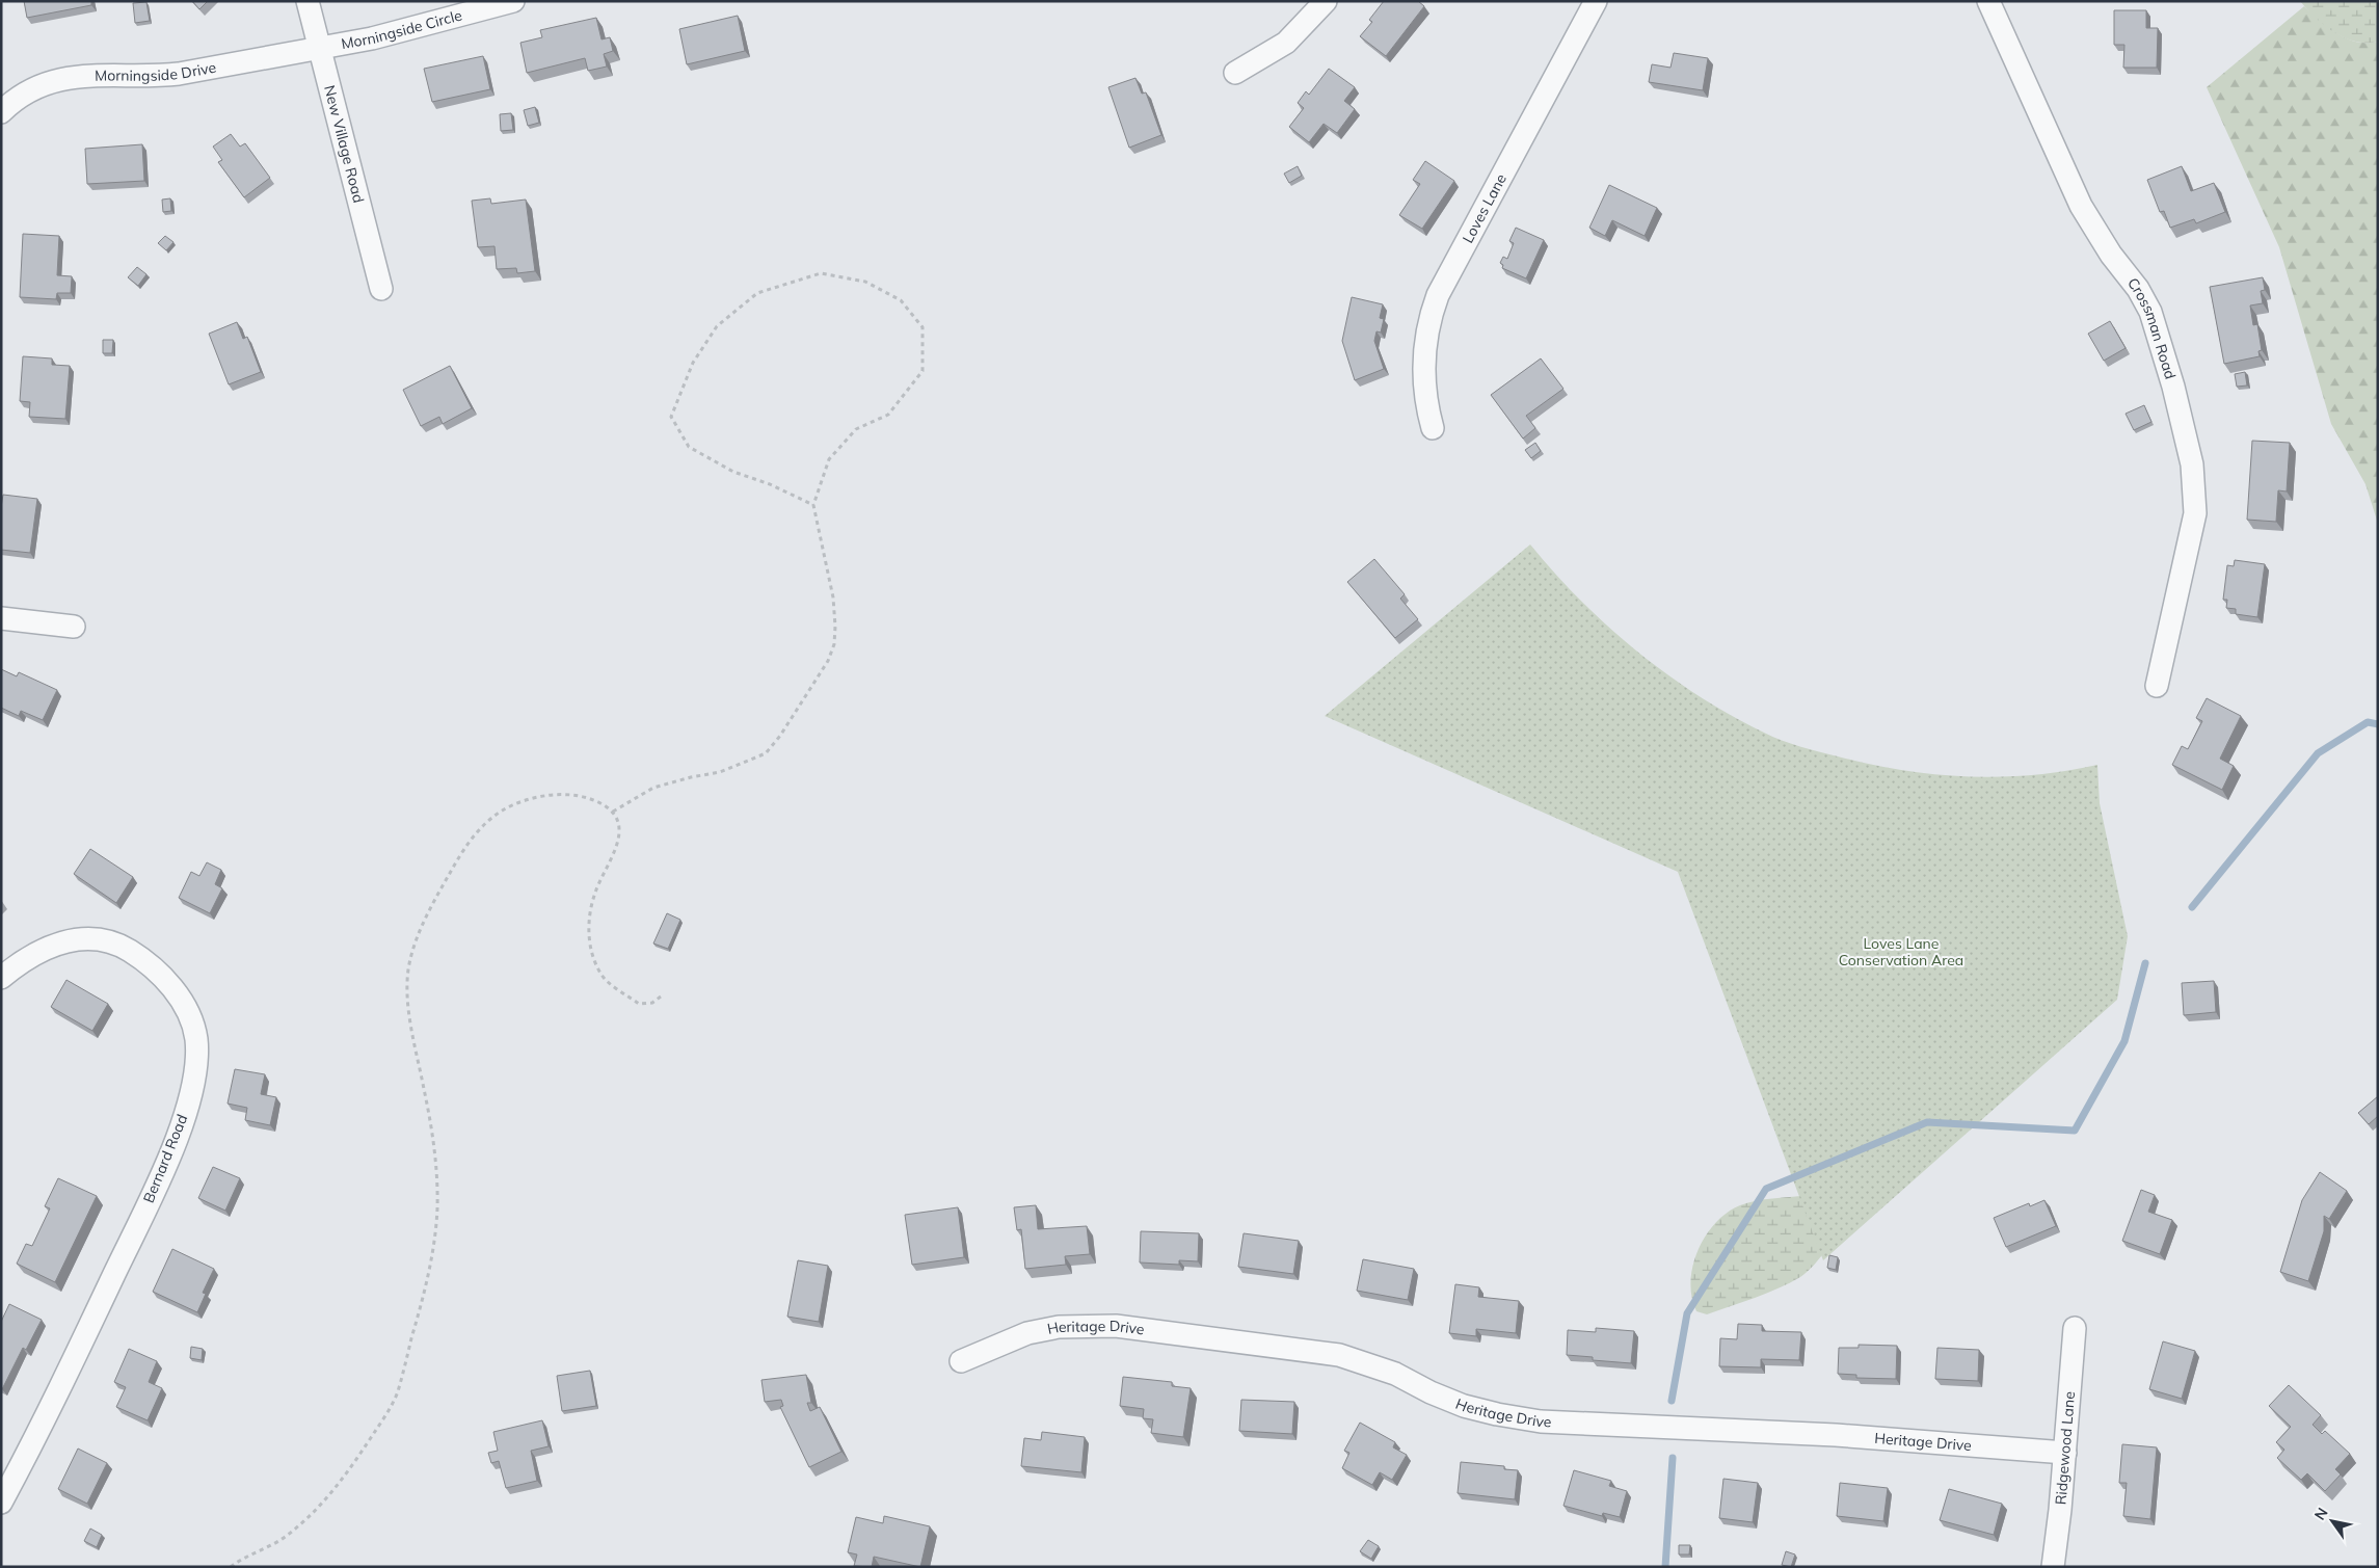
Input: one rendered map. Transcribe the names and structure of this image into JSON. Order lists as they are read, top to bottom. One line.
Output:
{"streets":{"street":["Morningside Circle","Morningside Drive","New Village Road","Loves Lane","Crossman Road","Bernard Road","Heritage Drive","Ridgewood Lane"]},"crossings":[["Morningside Circle","Morningside Drive"],["Morningside Circle","New Village Road"],["Morningside Drive","New Village Road"],["Heritage Drive","Ridgewood Lane"]],"parks":["Loves Lane Conservation Area"],"north":"top left"}
